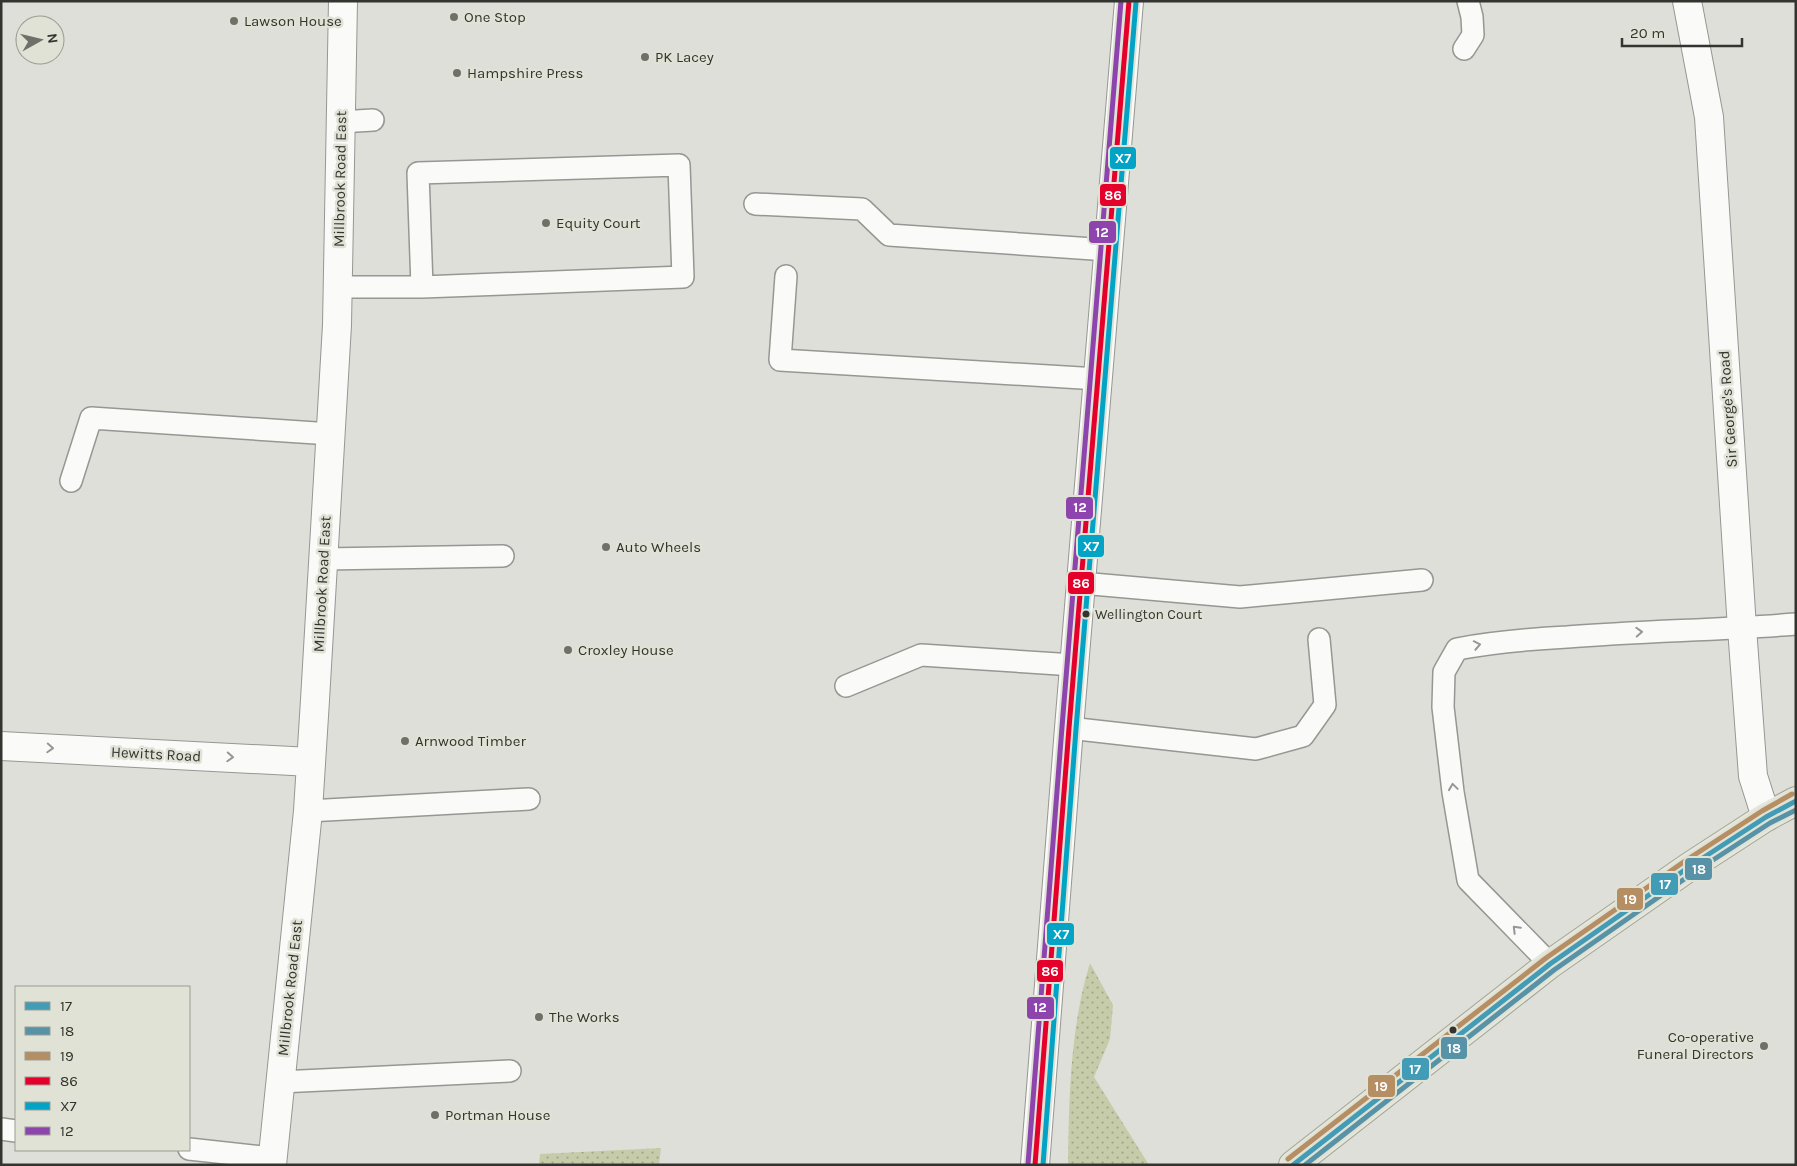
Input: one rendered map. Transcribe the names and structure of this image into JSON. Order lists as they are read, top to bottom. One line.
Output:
{"streets":{"street":["Millbrook Road East","Sir George's Road","Hewitts Road"]},"crossings":[["Millbrook Road East","Hewitts Road"]],"one_way":["Hewitts Road"],"places":["One Stop","Lawson House","PK Lacey","Hampshire Press","Equity Court","Auto Wheels","Wellington Court","Croxley House","Arnwood Timber","The Works","Co-operative Funeral Directors","Portman House"],"lines":["transit line 86","transit line 12","transit line X7","transit line 19","transit line 17","transit line 18"],"legend":["17","18","19","86","X7","12"],"scale_bar":"20 m","north":"right"}
